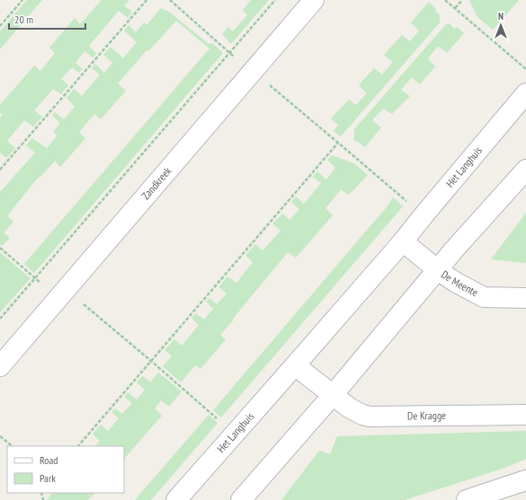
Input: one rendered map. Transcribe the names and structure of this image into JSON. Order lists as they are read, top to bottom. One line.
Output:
{"streets":{"street":["Het Langhuis","Zandkreek","De Meente","De Kragge"]},"legend":["Road","Park"],"scale_bar":"20 m","north":"top"}
